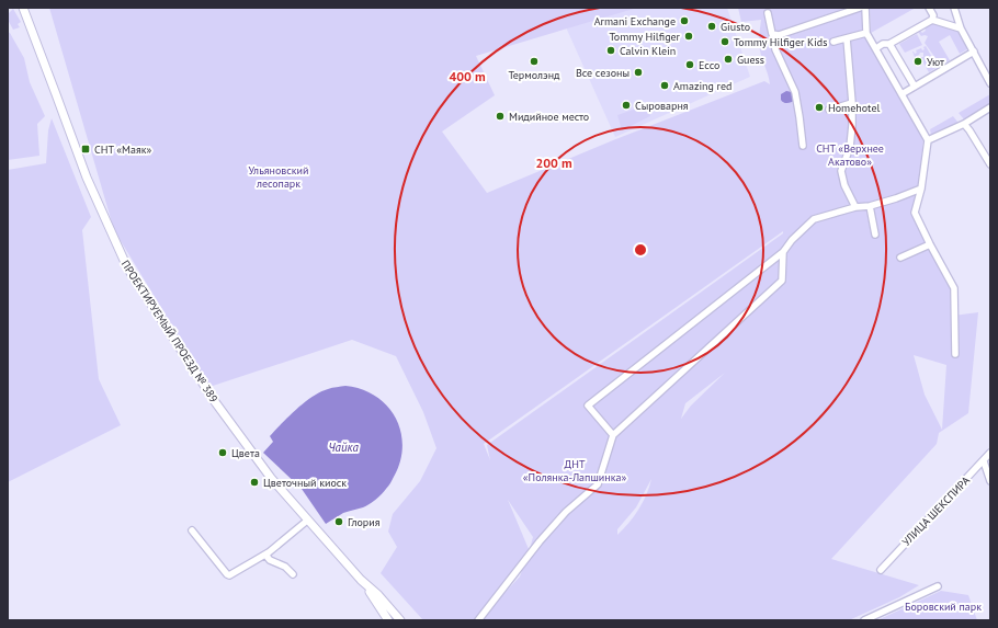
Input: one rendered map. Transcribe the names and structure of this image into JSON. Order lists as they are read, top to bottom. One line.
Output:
{"streets":{"main road":["ПРОЕКТИРУЕМЫЙ ПРОЕЗД № 389"],"street":["УЛИЦА ШЕКСПИРА"]},"water":["Чайка"],"parks":["СНТ «Верхнее Акатово»","Ульяновский лесопарк","ДНТ «Полянка-Лапшинка»","Боровский парк"],"places":{"other":["Armani Exchange","Giusto","Tommy Hilfiger","Tommy Hilfiger Kids","Calvin Klein","Guess","Термолэнд","Уют","Ecco","Все сезоны","Amazing red","Сыроварня","Homehotel","Мидийное место","Цвета","Цветочный киоск","Глория"],"transit":["СНТ «Маяк»"]},"rings":["400 m","200 m"]}
